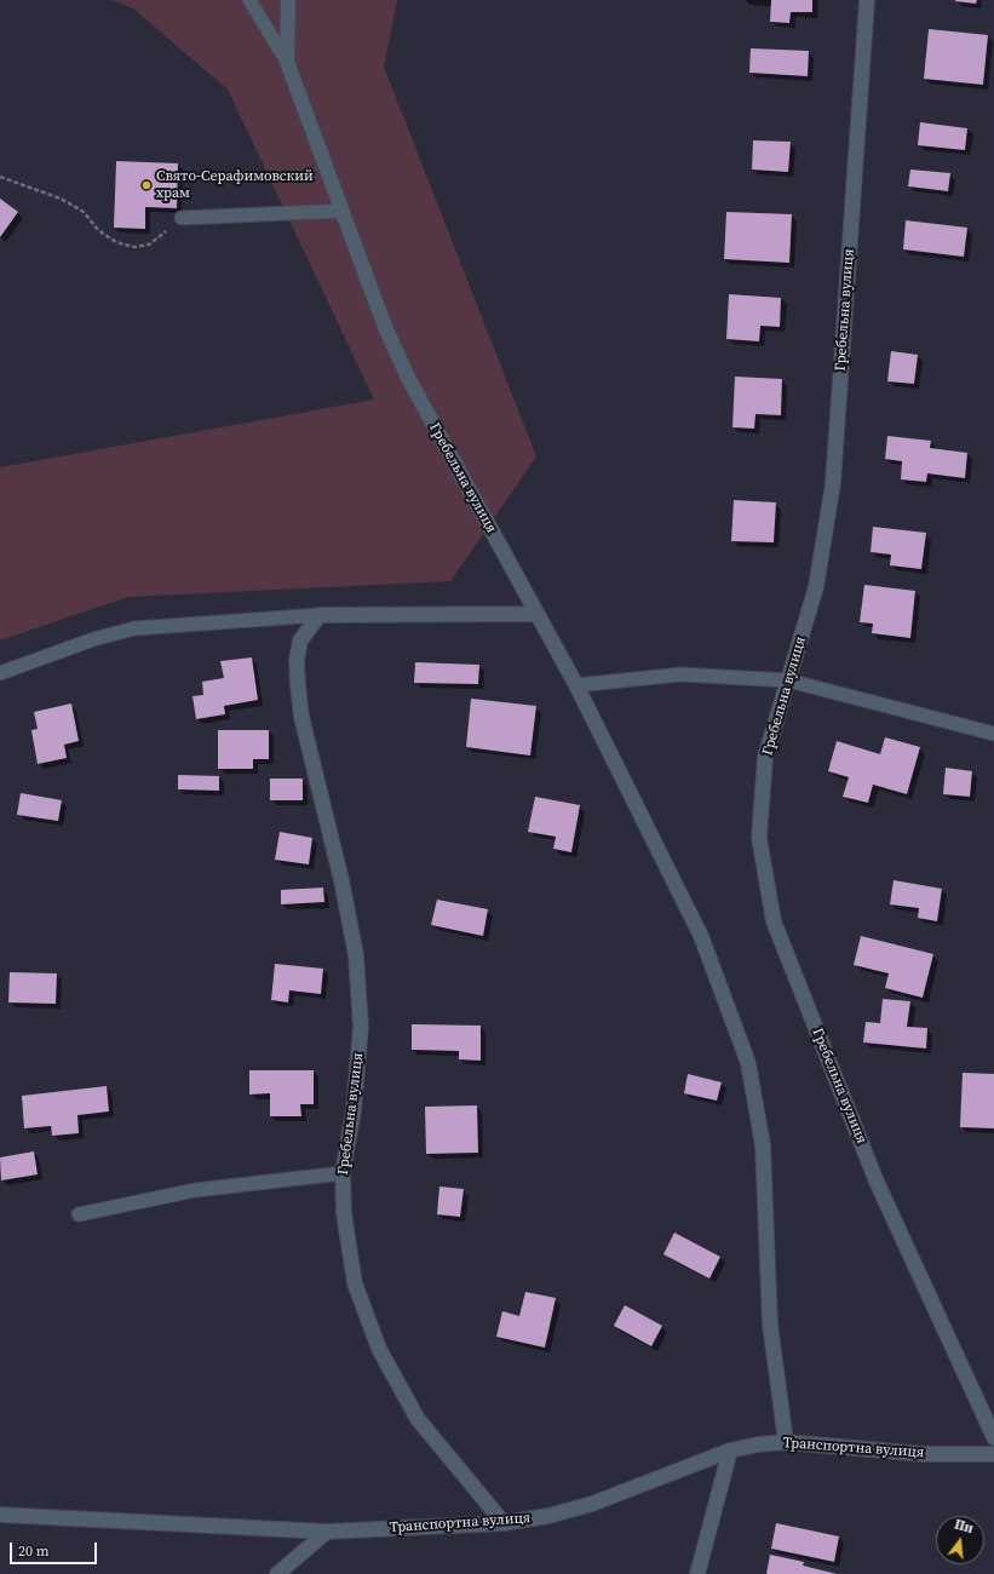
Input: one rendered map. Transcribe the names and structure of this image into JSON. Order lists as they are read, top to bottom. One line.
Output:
{"streets":{"street":["Гребельна вулиця","Транспортна вулиця"]},"crossings":[["Гребельна вулиця","Транспортна вулиця"]],"places":["Свято-Серафимовский храм"],"scale_bar":"20 m","north":"top"}
